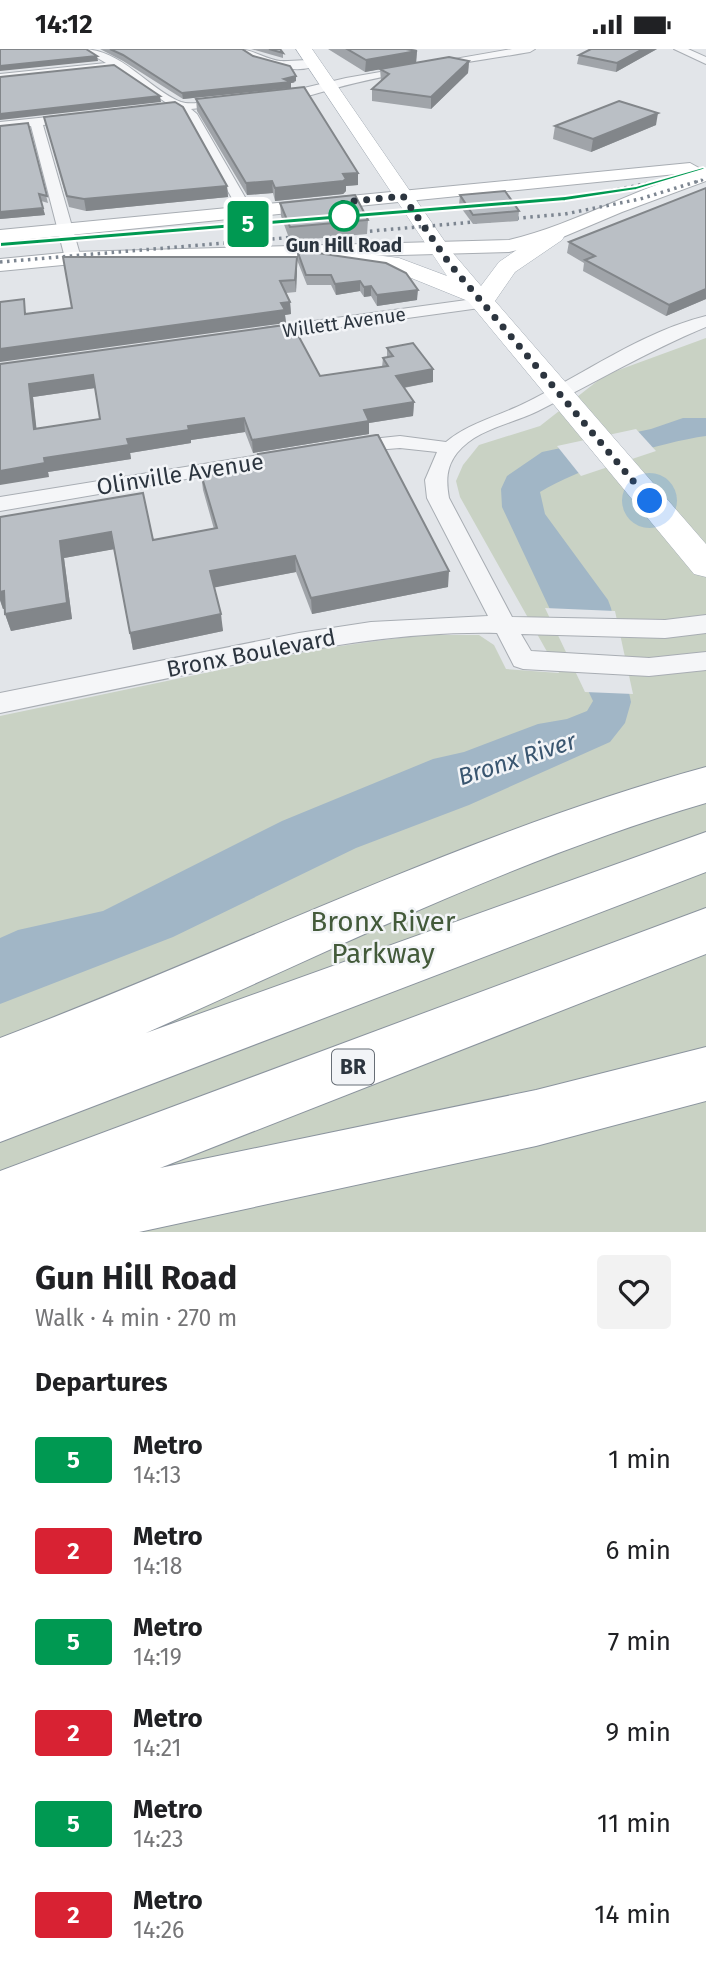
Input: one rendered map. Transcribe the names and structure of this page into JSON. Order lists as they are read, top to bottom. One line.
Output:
{"streets":{"highway":["BR"],"street":["Willett Avenue","Olinville Avenue","Bronx Boulevard"]},"water":["Bronx River"],"parks":["Bronx River Parkway"],"places":["Gun Hill Road"],"lines":["metro line 5"],"page":{"status":"14:12","on_map":"5","heading":[["Gun Hill Road","Walk · 4 min · 270 m"],"Departures"],"list":[{"mark":"5","name":"Metro","note":"14:13","value":"1 min"},{"mark":"2","name":"Metro","note":"14:18","value":"6 min"},{"mark":"5","name":"Metro","note":"14:19","value":"7 min"},{"mark":"2","name":"Metro","note":"14:21","value":"9 min"},{"mark":"5","name":"Metro","note":"14:23","value":"11 min"},{"mark":"2","name":"Metro","note":"14:26","value":"14 min"}]}}
